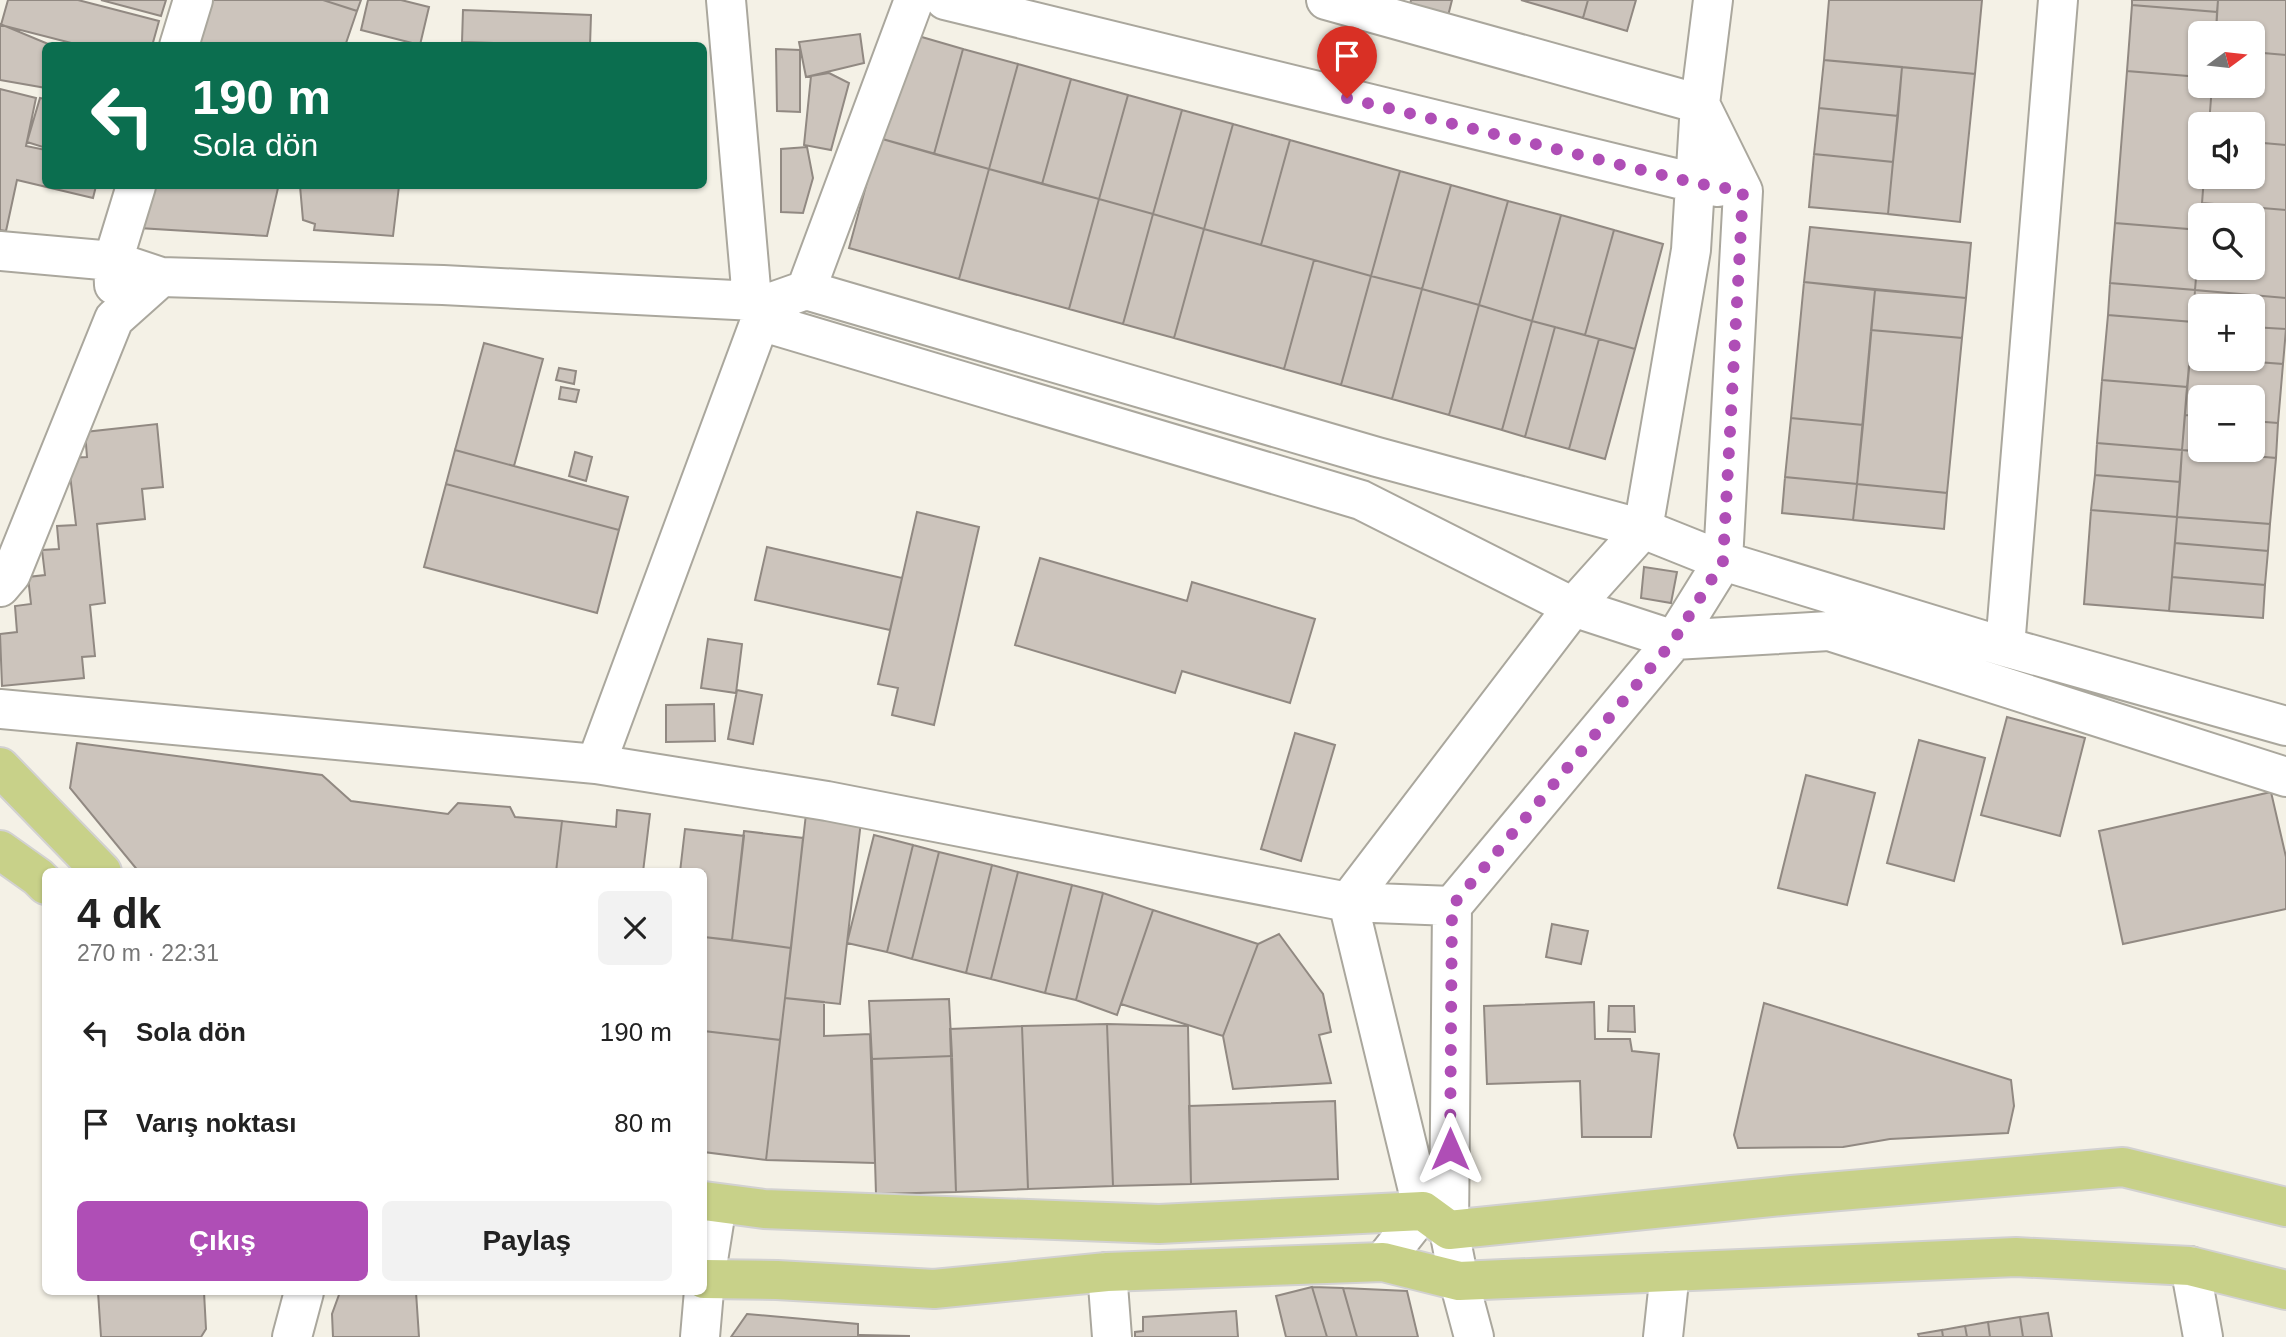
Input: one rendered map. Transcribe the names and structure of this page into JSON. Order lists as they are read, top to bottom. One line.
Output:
{"north":"right","page":{"map_buttons":["+","−"],"turn":["190 m","Sola dön"],"heading":["4 dk","270 m · 22:31"],"list":[{"name":"Sola dön","value":"190 m"},{"name":"Varış noktası","value":"80 m"}],"buttons":["Çıkış","Paylaş"]}}
